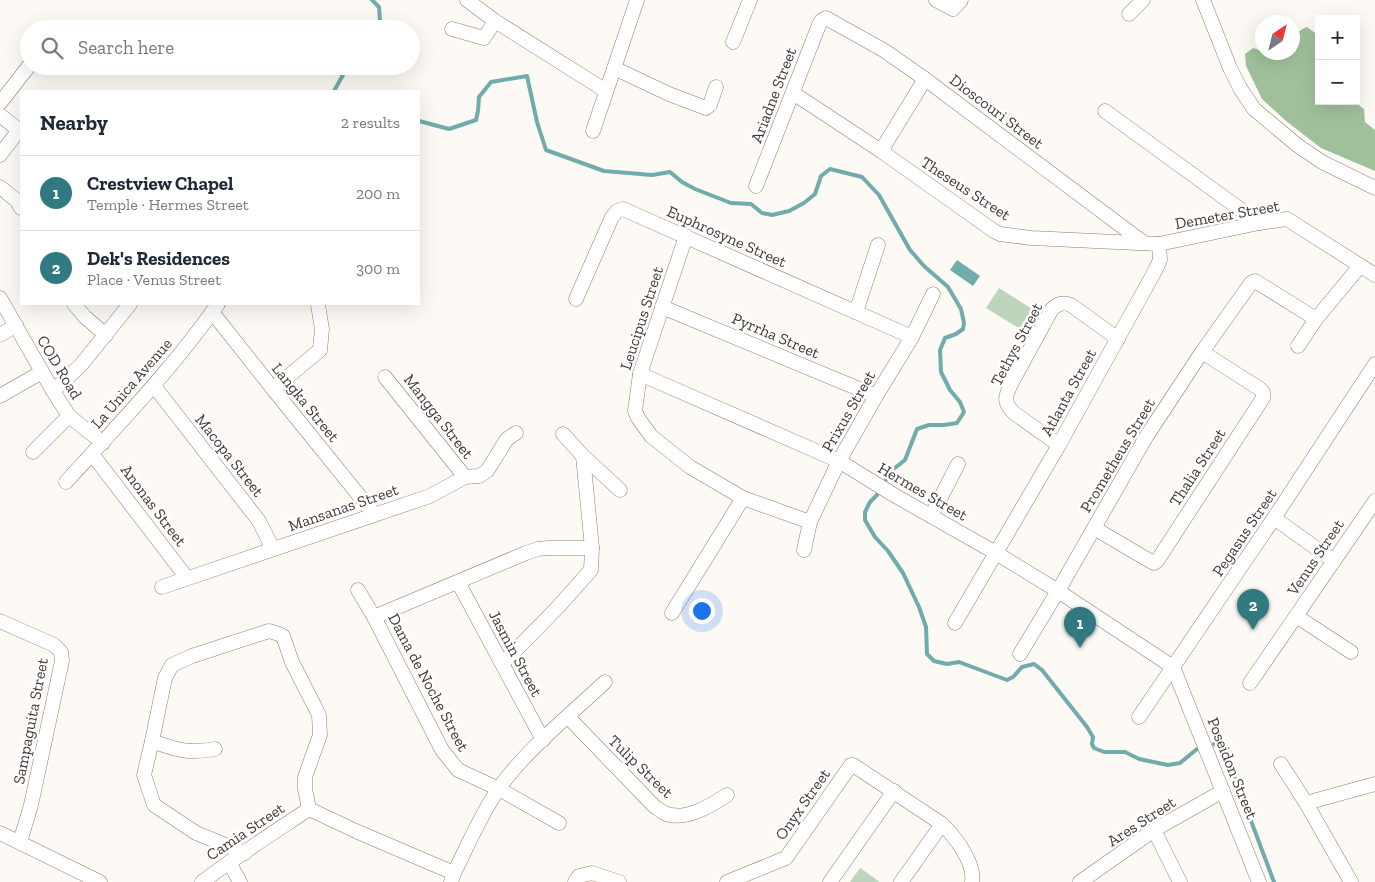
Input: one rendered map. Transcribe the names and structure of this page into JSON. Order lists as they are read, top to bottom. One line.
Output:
{"streets":{"street":["Ariadne Street","Dioscouri Street","Theseus Street","Demeter Street","Euphrosyne Street","Leucipus Street","Pyrrha Street","Tethys Street","COD Road","La Unica Avenue","Atlanta Street","Langka Street","Prixus Street","Mangga Street","Macopa Street","Prometheus Street","Thalia Street","Hermes Street","Anonas Street","Mansanas Street","Pegasus Street","Venus Street","Jasmin Street","Dama de Noche Street","Sampaguita Street","Tulip Street","Poseidon Street","Onyx Street","Ares Street","Camia Street"]},"crossings":[["Ariadne Street","Dioscouri Street"],["Ariadne Street","Theseus Street"],["Dioscouri Street","Theseus Street"],["Theseus Street","Demeter Street"],["Theseus Street","Atlanta Street"],["Demeter Street","Atlanta Street"],["Euphrosyne Street","Leucipus Street"],["Euphrosyne Street","Prixus Street"],["Leucipus Street","Pyrrha Street"],["Leucipus Street","Hermes Street"],["Pyrrha Street","Prixus Street"],["Tethys Street","Atlanta Street"],["COD Road","La Unica Avenue"],["La Unica Avenue","Langka Street"],["La Unica Avenue","Macopa Street"],["La Unica Avenue","Anonas Street"],["Atlanta Street","Hermes Street"],["Langka Street","Mansanas Street"],["Prixus Street","Hermes Street"],["Mangga Street","Mansanas Street"],["Macopa Street","Mansanas Street"],["Prometheus Street","Thalia Street"],["Prometheus Street","Hermes Street"],["Hermes Street","Pegasus Street"],["Hermes Street","Poseidon Street"],["Anonas Street","Mansanas Street"],["Pegasus Street","Poseidon Street"],["Poseidon Street","Ares Street"]],"north":"top right","page":{"map_buttons":["+","−"],"search":"Search here","heading":["Nearby","2 results"],"list":[{"mark":"1","name":"Crestview Chapel","note":"Temple · Hermes Street","value":"200 m"},{"mark":"2","name":"Dek's Residences","note":"Place · Venus Street","value":"300 m"}],"pins":["2","1"]}}
